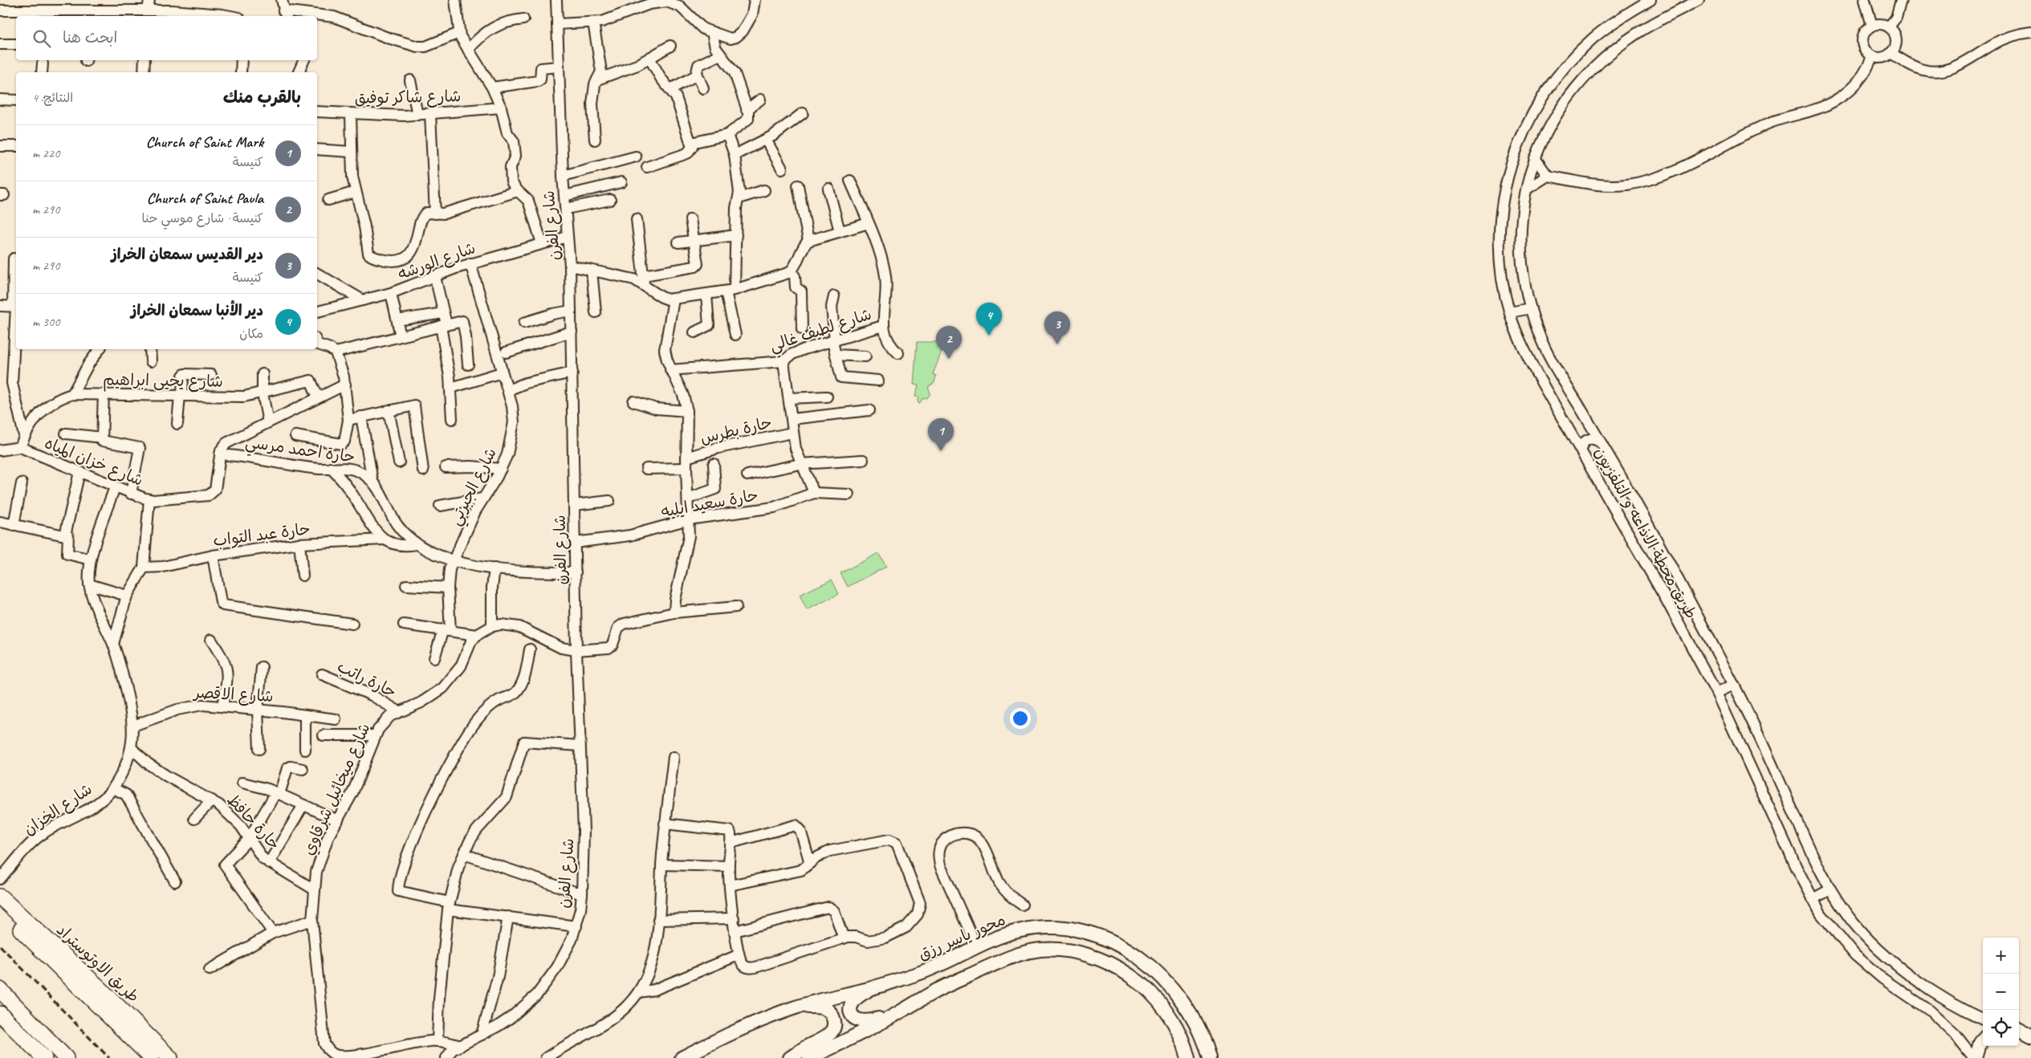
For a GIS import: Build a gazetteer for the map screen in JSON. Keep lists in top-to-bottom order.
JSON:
{
  "streets": {
    "highway": ["طريق الاوتوستراد"],
    "main road": ["محور ياسر رزق"],
    "street": [
      "شارع شاكر توفيق",
      "شارع الفرن",
      "شارع الورشه",
      "شارع لطيف غالي",
      "شارع يحيى ابراهيم",
      "حارة بطرس",
      "حارة احمد مرسي",
      "شارع خزان المياه",
      "شارع الجبرتي",
      "حارة سعيد ايليه",
      "طريق محطة الاذاعه و التلفزيون",
      "حارة عبد التواب",
      "حارة راتب",
      "شارع الاقصر",
      "شارع ميخائيل شرقاوي",
      "شارع الخزان",
      "حارة حافظ"
    ]
  },
  "crossings": [
    ["شارع الفرن", "شارع الورشه"],
    ["شارع الفرن", "حارة احمد مرسي"],
    ["شارع الفرن", "حارة سعيد ايليه"],
    ["شارع الفرن", "شارع ميخائيل شرقاوي"],
    ["شارع الورشه", "شارع الجبرتي"],
    ["شارع يحيى ابراهيم", "شارع خزان المياه"],
    ["حارة احمد مرسي", "شارع خزان المياه"],
    ["حارة احمد مرسي", "شارع الجبرتي"],
    ["حارة راتب", "شارع ميخائيل شرقاوي"],
    ["شارع الاقصر", "شارع الخزان"],
    ["شارع ميخائيل شرقاوي", "حارة حافظ"],
    ["شارع الخزان", "حارة حافظ"]
  ],
  "page": {
    "search": "ابحث هنا",
    "heading": ["بالقرب منك", "النتائج: 4"],
    "list": [
      {
        "mark": "1",
        "name": "Church of Saint Mark",
        "note": "كنيسة",
        "value": "220 m"
      },
      {
        "mark": "2",
        "name": "Church of Saint Paula",
        "note": "كنيسة · شارع موسي حنا",
        "value": "290 m"
      },
      {
        "mark": "3",
        "name": "دير القديس سمعان الخراز",
        "note": "كنيسة",
        "value": "290 m"
      },
      {
        "mark": "4",
        "name": "دير الأنبا سمعان الخراز",
        "note": "مكان",
        "value": "300 m"
      }
    ],
    "pins": [
      "4",
      "3",
      "2",
      "1"
    ],
    "map_buttons": ["+", "−"]
  }
}
